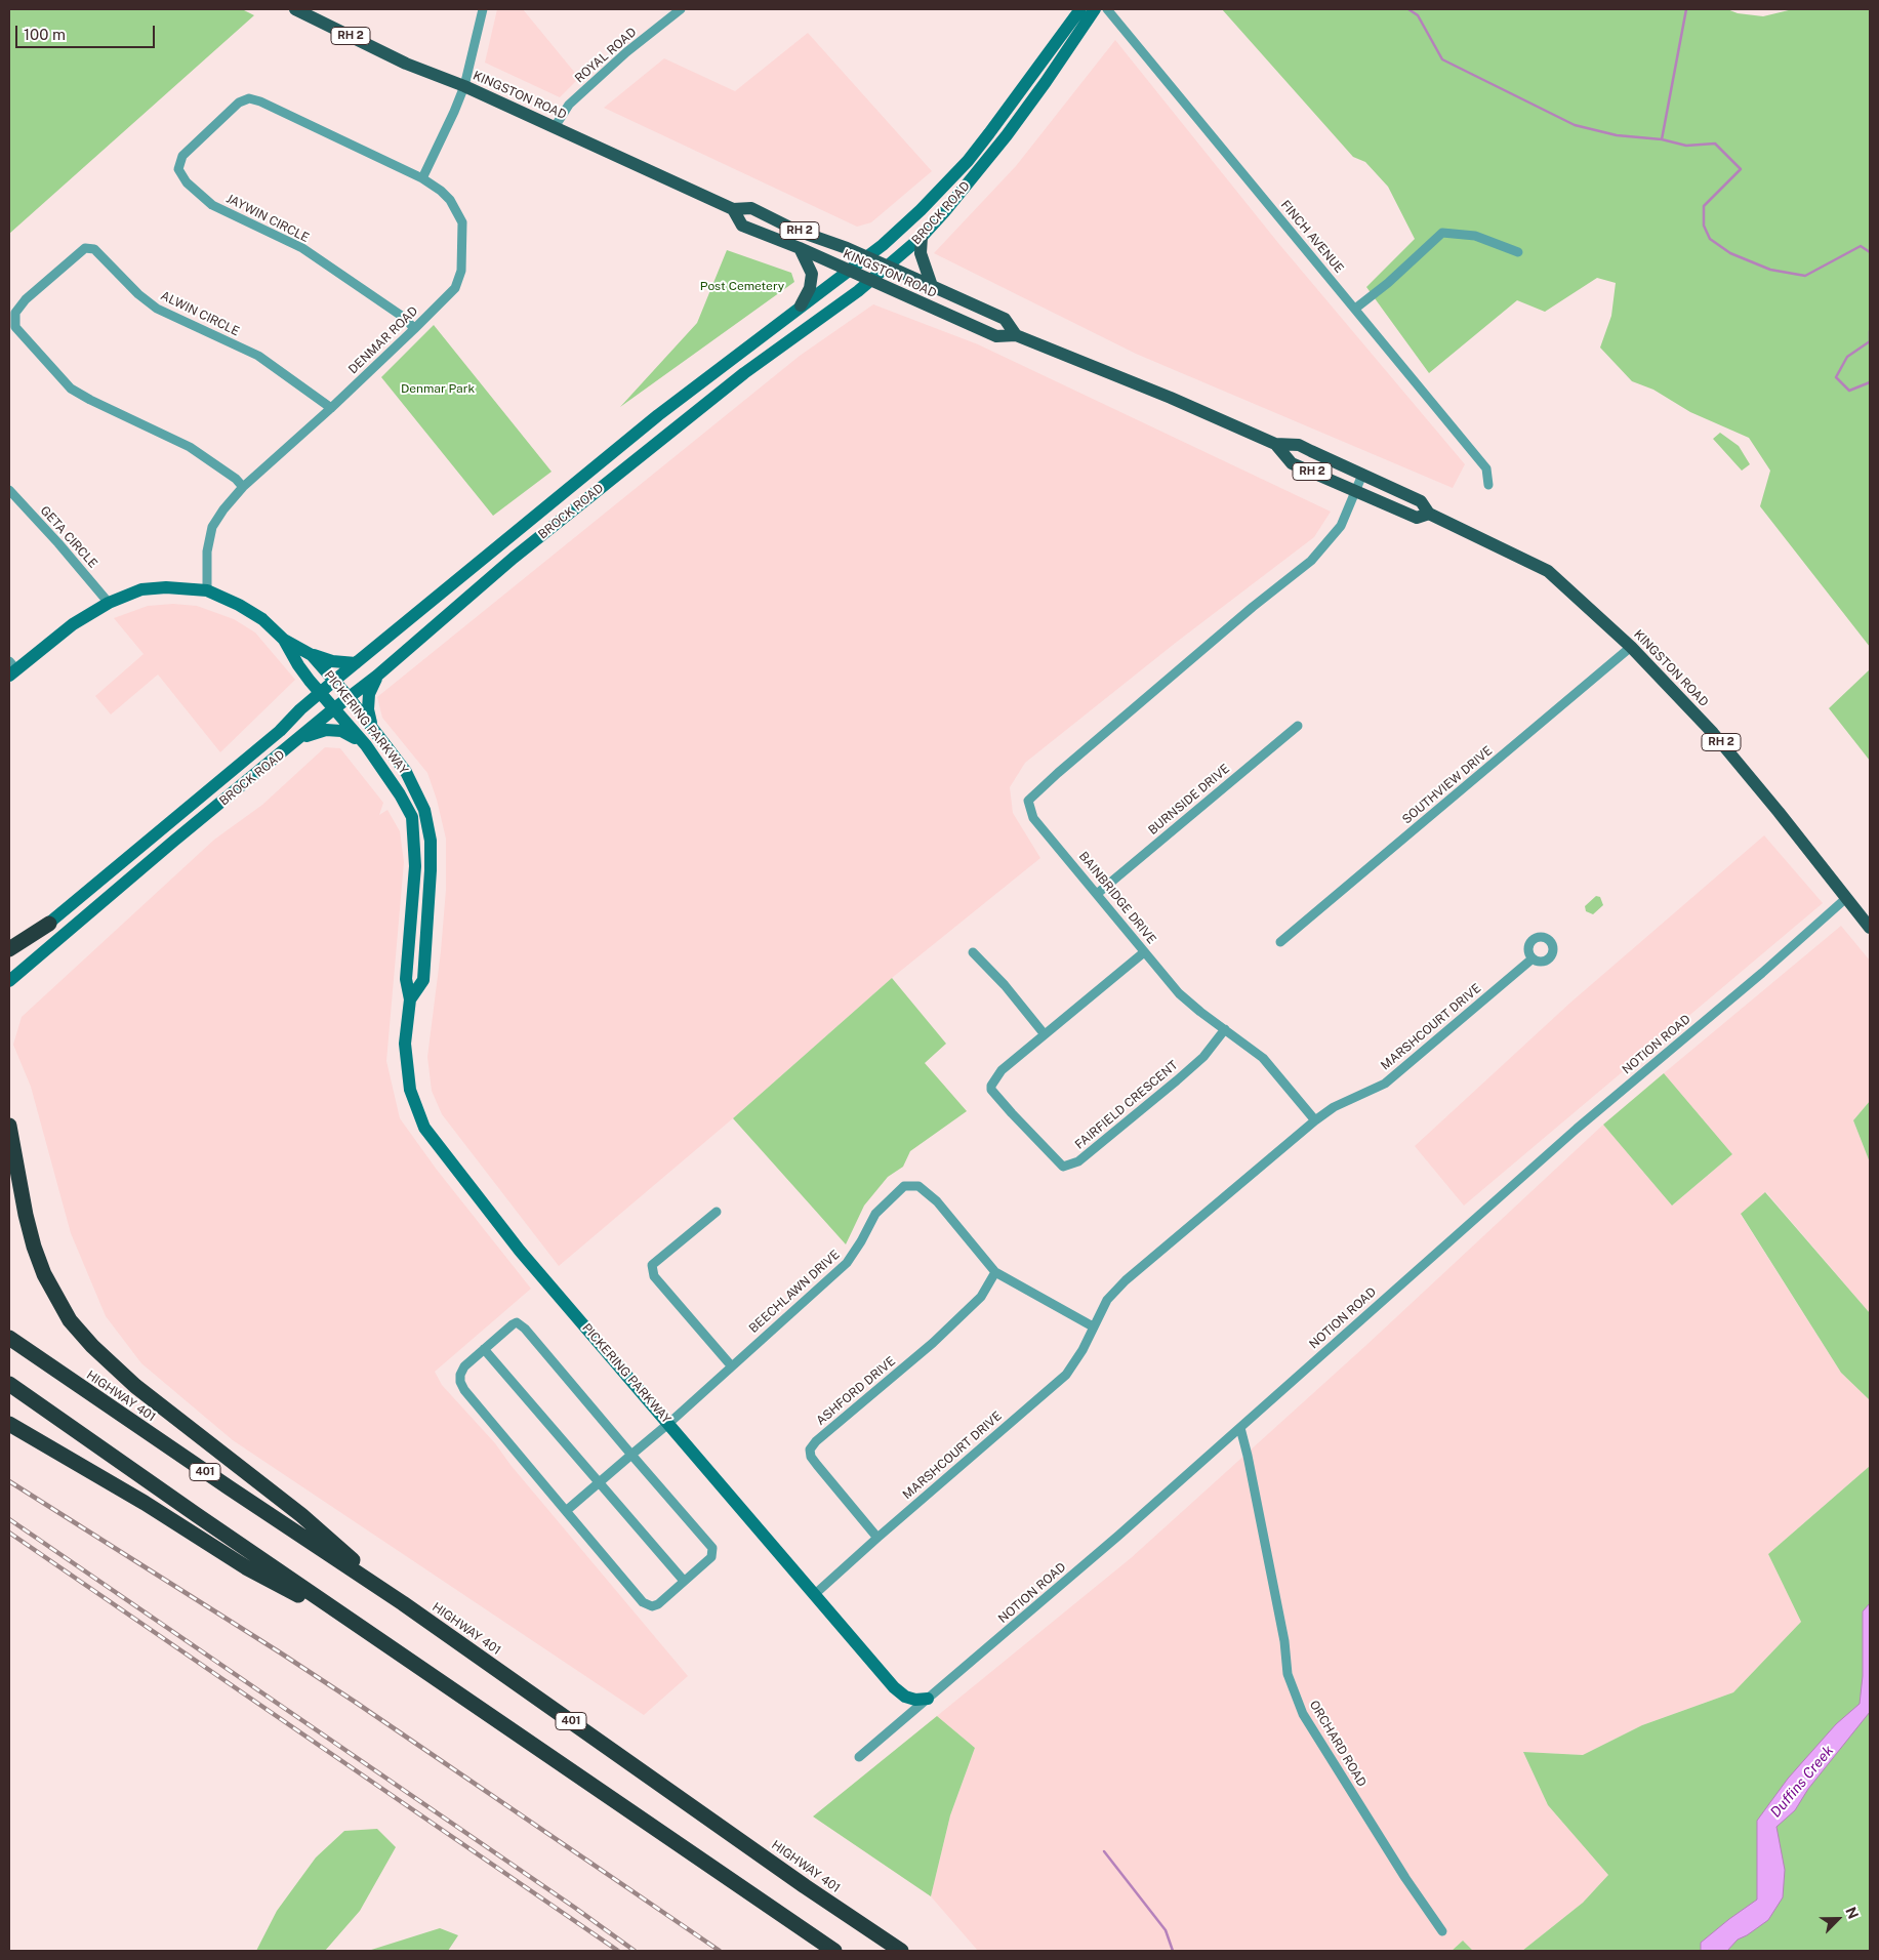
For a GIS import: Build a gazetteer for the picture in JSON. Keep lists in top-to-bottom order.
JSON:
{
  "streets": {
    "highway": ["HIGHWAY 401", "401"],
    "main road": [
      "RH 2",
      "KINGSTON ROAD",
      "BROCK ROAD",
      "PICKERING PARKWAY"
    ],
    "street": [
      "ROYAL ROAD",
      "JAYWIN CIRCLE",
      "FINCH AVENUE",
      "ALWIN CIRCLE",
      "DENMAR ROAD",
      "GETA CIRCLE",
      "SOUTHVIEW DRIVE",
      "BURNSIDE DRIVE",
      "BAINBRIDGE DRIVE",
      "MARSHCOURT DRIVE",
      "NOTION ROAD",
      "FAIRFIELD CRESCENT",
      "BEECHLAWN DRIVE",
      "ASHFORD DRIVE",
      "ORCHARD ROAD"
    ]
  },
  "crossings": [
    ["RH 2", "KINGSTON ROAD"],
    ["RH 2", "NOTION ROAD"],
    ["ROYAL ROAD", "KINGSTON ROAD"],
    ["KINGSTON ROAD", "BROCK ROAD"],
    ["KINGSTON ROAD", "SOUTHVIEW DRIVE"],
    ["KINGSTON ROAD", "BAINBRIDGE DRIVE"],
    ["KINGSTON ROAD", "NOTION ROAD"],
    ["BROCK ROAD", "PICKERING PARKWAY"],
    ["JAYWIN CIRCLE", "DENMAR ROAD"],
    ["ALWIN CIRCLE", "DENMAR ROAD"],
    ["DENMAR ROAD", "PICKERING PARKWAY"],
    ["GETA CIRCLE", "PICKERING PARKWAY"],
    ["PICKERING PARKWAY", "MARSHCOURT DRIVE"],
    ["PICKERING PARKWAY", "NOTION ROAD"],
    ["PICKERING PARKWAY", "BEECHLAWN DRIVE"],
    ["BURNSIDE DRIVE", "BAINBRIDGE DRIVE"],
    ["BAINBRIDGE DRIVE", "MARSHCOURT DRIVE"],
    ["BAINBRIDGE DRIVE", "FAIRFIELD CRESCENT"],
    ["MARSHCOURT DRIVE", "BEECHLAWN DRIVE"],
    ["MARSHCOURT DRIVE", "ASHFORD DRIVE"],
    ["NOTION ROAD", "ORCHARD ROAD"],
    ["BEECHLAWN DRIVE", "ASHFORD DRIVE"]
  ],
  "water": ["Duffins Creek"],
  "parks": ["Post Cemetery", "Denmar Park"],
  "scale_bar": "100 m",
  "north": "top right"
}
